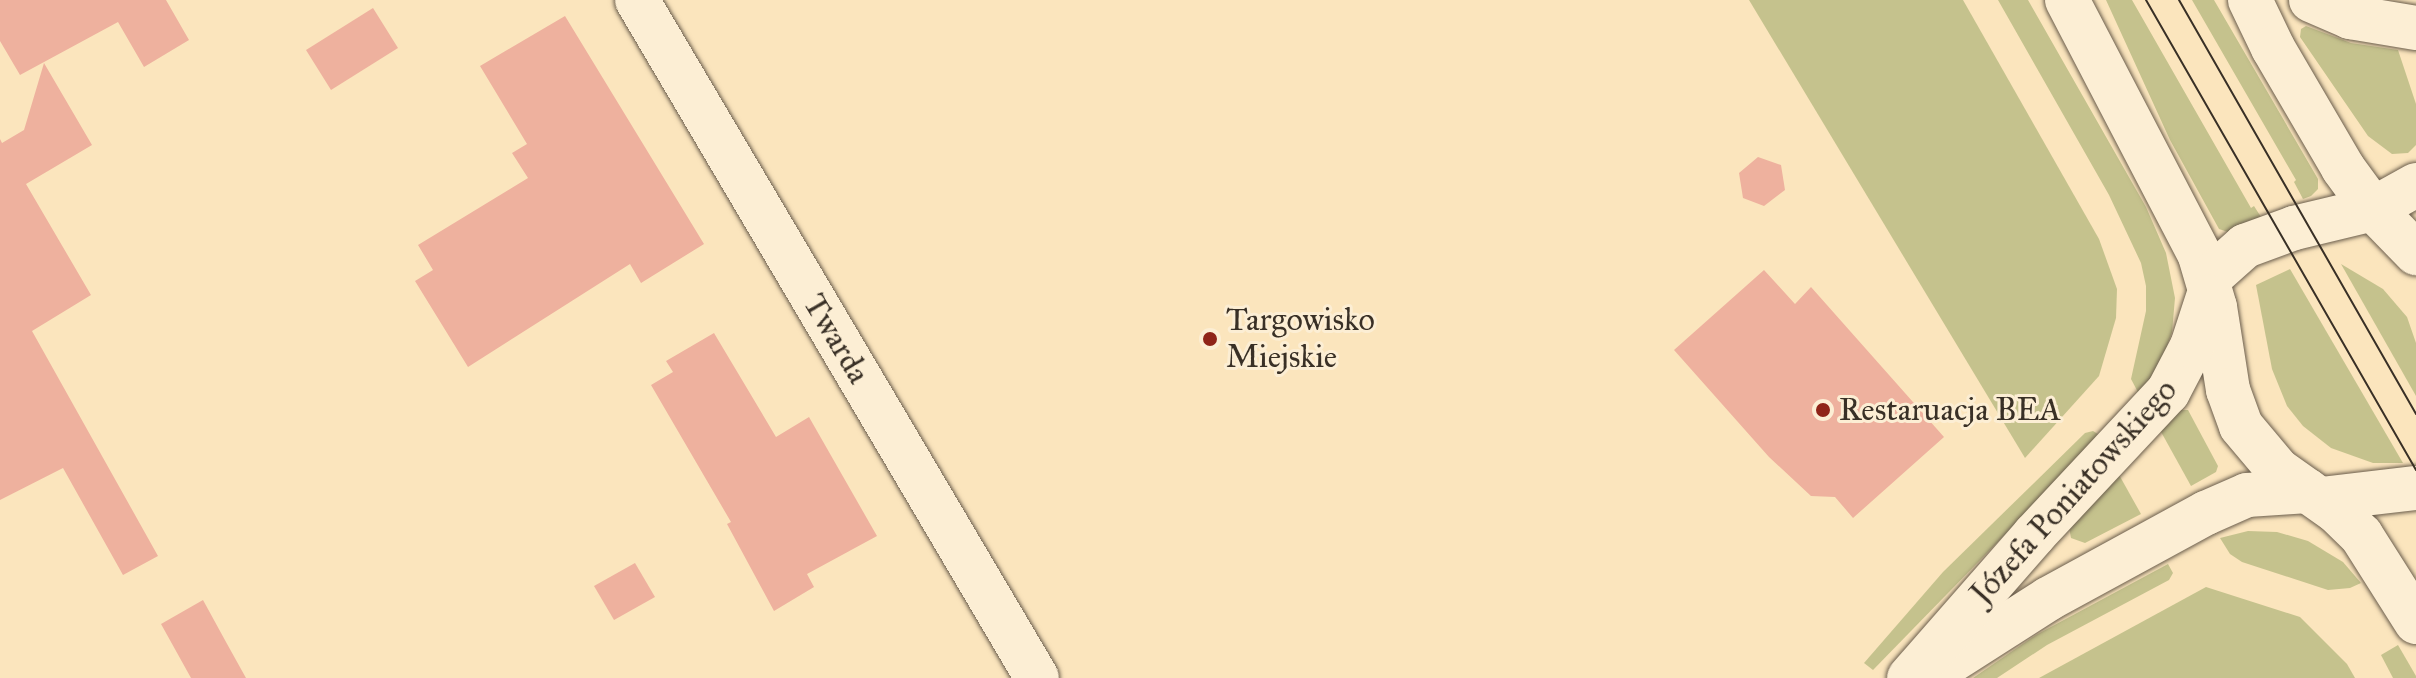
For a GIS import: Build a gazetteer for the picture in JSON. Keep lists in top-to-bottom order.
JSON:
{
  "streets": {
    "street": ["Twarda", "Józefa Poniatowskiego"]
  },
  "places": ["Targowisko Miejskie", "Restaruacja BEA"]
}
